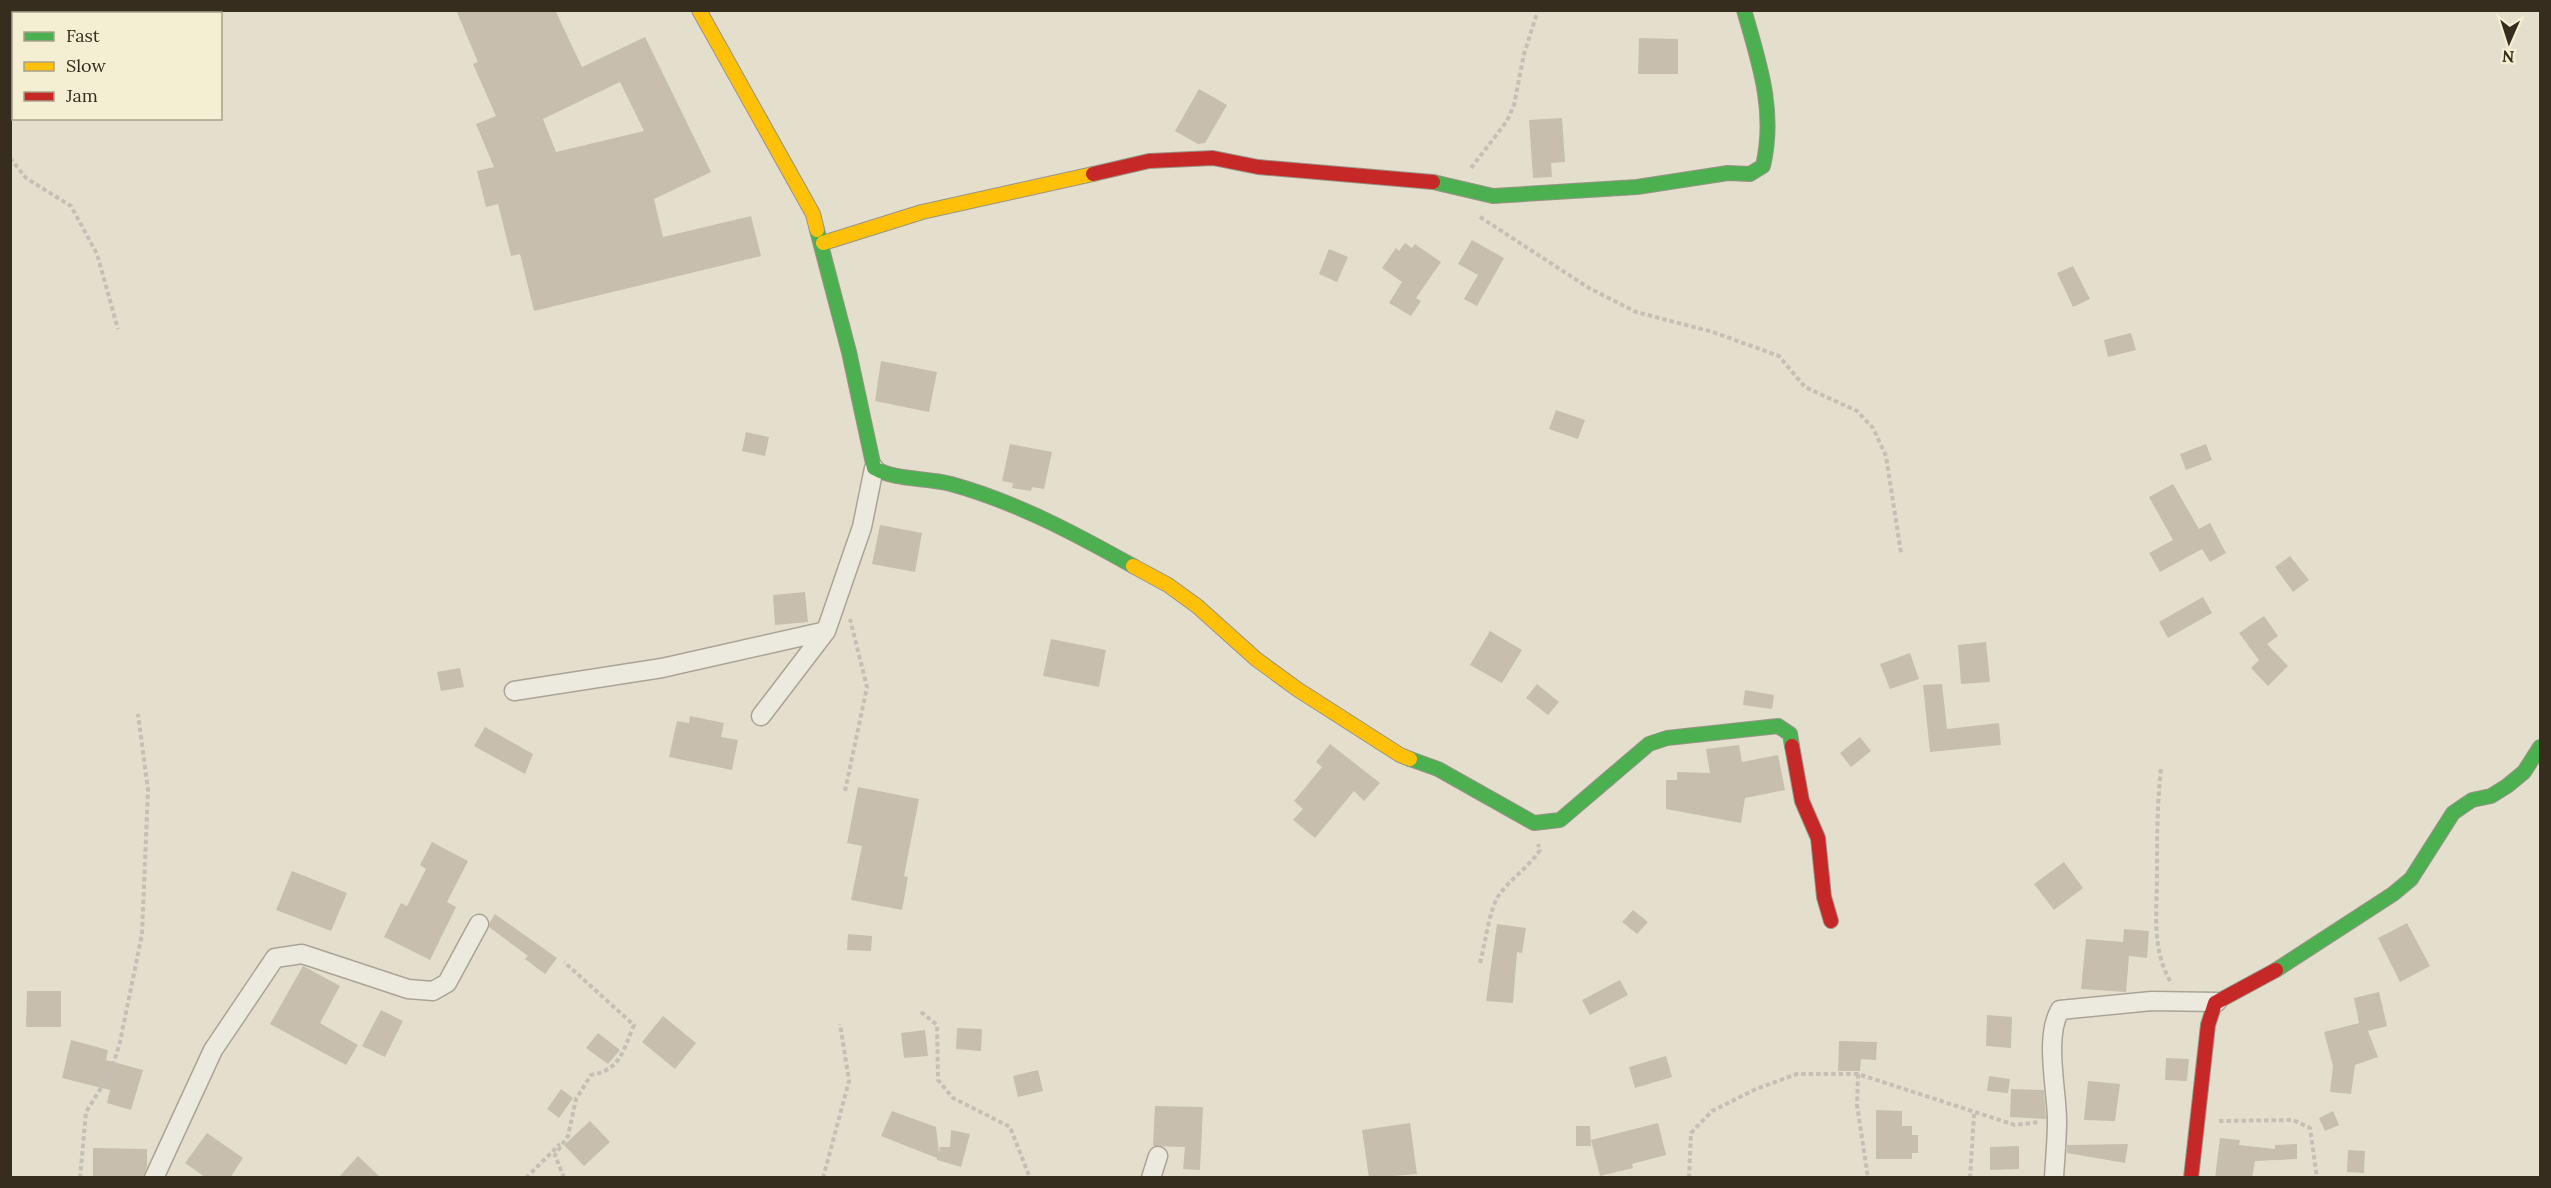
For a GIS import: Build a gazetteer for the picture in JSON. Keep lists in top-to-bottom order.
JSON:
{
  "legend": ["Fast", "Slow", "Jam"],
  "north": "bottom"
}
